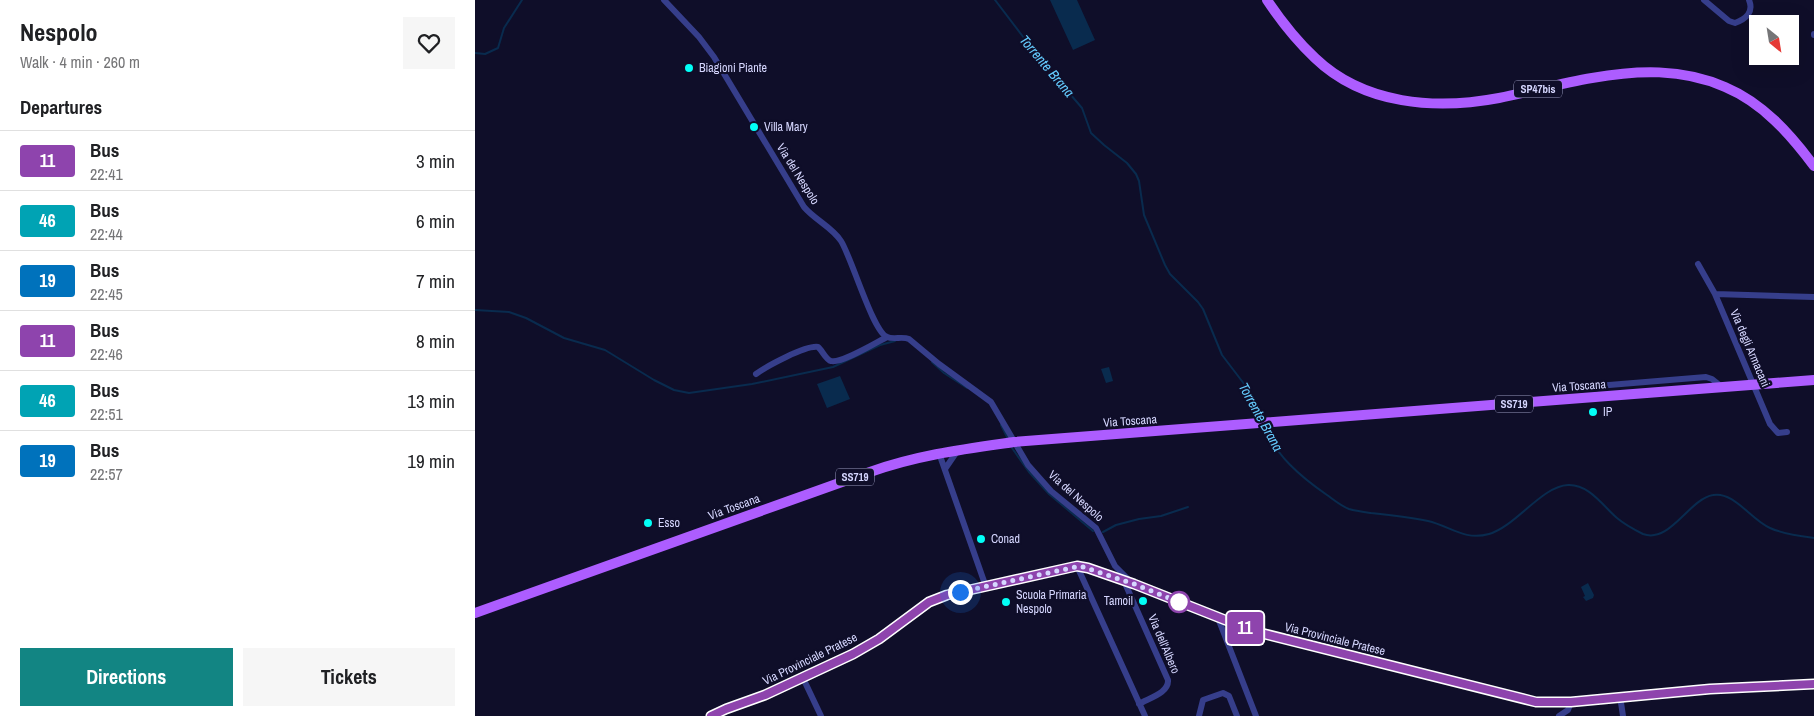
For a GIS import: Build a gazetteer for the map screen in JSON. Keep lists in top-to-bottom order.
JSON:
{
  "streets": {
    "main road": ["SP47bis", "Via Toscana", "SS719"],
    "street": [
      "Via del Nespolo",
      "Via degli Armacani",
      "Via Provinciale Pratese",
      "Via dell'Albero"
    ]
  },
  "crossings": [
    ["Via del Nespolo", "Via Toscana"],
    ["Via del Nespolo", "Via Provinciale Pratese"],
    ["Via degli Armacani", "Via Toscana"],
    ["Via Provinciale Pratese", "Via dell'Albero"]
  ],
  "water": ["Torrente Brana"],
  "places": [
    "Biagioni Piante",
    "Villa Mary",
    "IP",
    "Esso",
    "Conad",
    "Tamoil",
    "Scuola Primaria Nespolo"
  ],
  "lines": ["bus line 11"],
  "north": "bottom right",
  "page": {
    "heading": [
      ["Nespolo", "Walk · 4 min · 260 m"],
      "Departures"
    ],
    "on_map": "11",
    "list": [
      {
        "mark": "11",
        "name": "Bus",
        "note": "22:41",
        "value": "3 min"
      },
      {
        "mark": "46",
        "name": "Bus",
        "note": "22:44",
        "value": "6 min"
      },
      {
        "mark": "19",
        "name": "Bus",
        "note": "22:45",
        "value": "7 min"
      },
      {
        "mark": "11",
        "name": "Bus",
        "note": "22:46",
        "value": "8 min"
      },
      {
        "mark": "46",
        "name": "Bus",
        "note": "22:51",
        "value": "13 min"
      },
      {
        "mark": "19",
        "name": "Bus",
        "note": "22:57",
        "value": "19 min"
      }
    ],
    "buttons": ["Directions", "Tickets"]
  }
}
